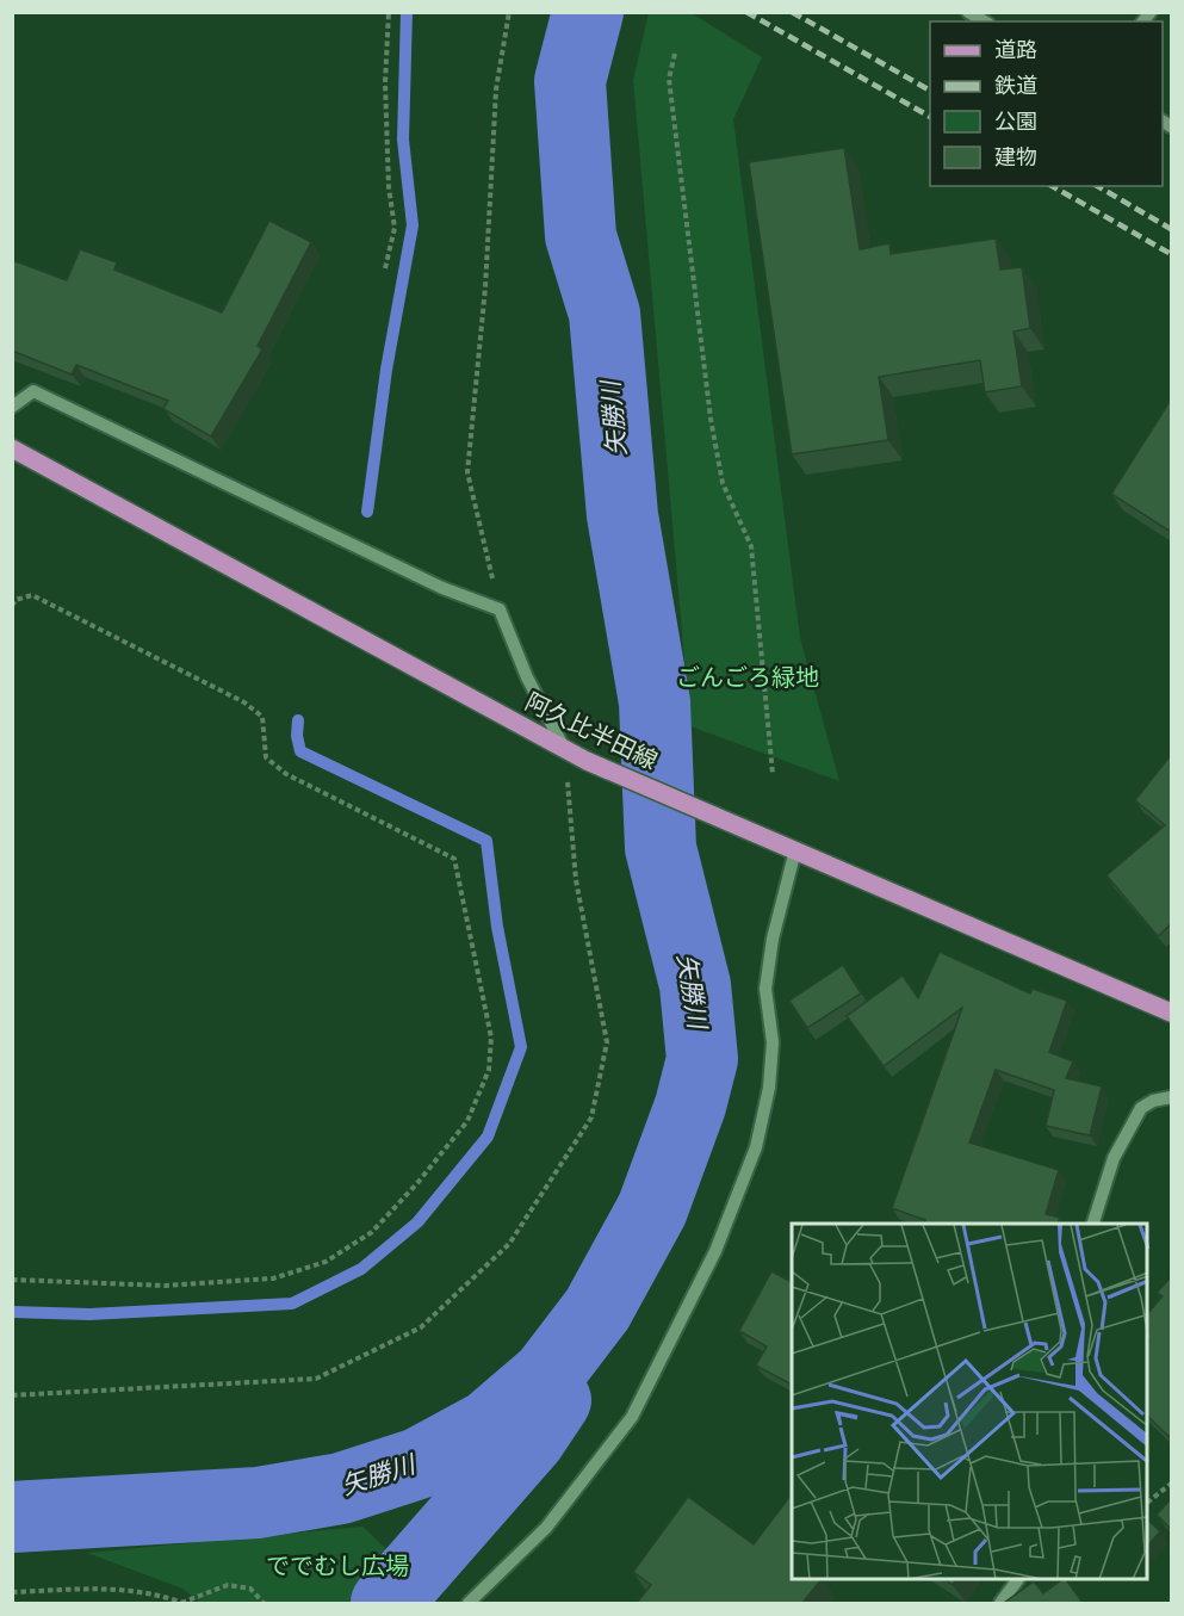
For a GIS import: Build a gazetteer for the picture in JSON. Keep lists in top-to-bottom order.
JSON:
{
  "streets": {
    "main road": ["阿久比半田線"]
  },
  "water": ["矢勝川"],
  "parks": ["ごんごろ緑地", "ででむし広場"],
  "legend": [
    "道路",
    "鉄道",
    "公園",
    "建物"
  ]
}
